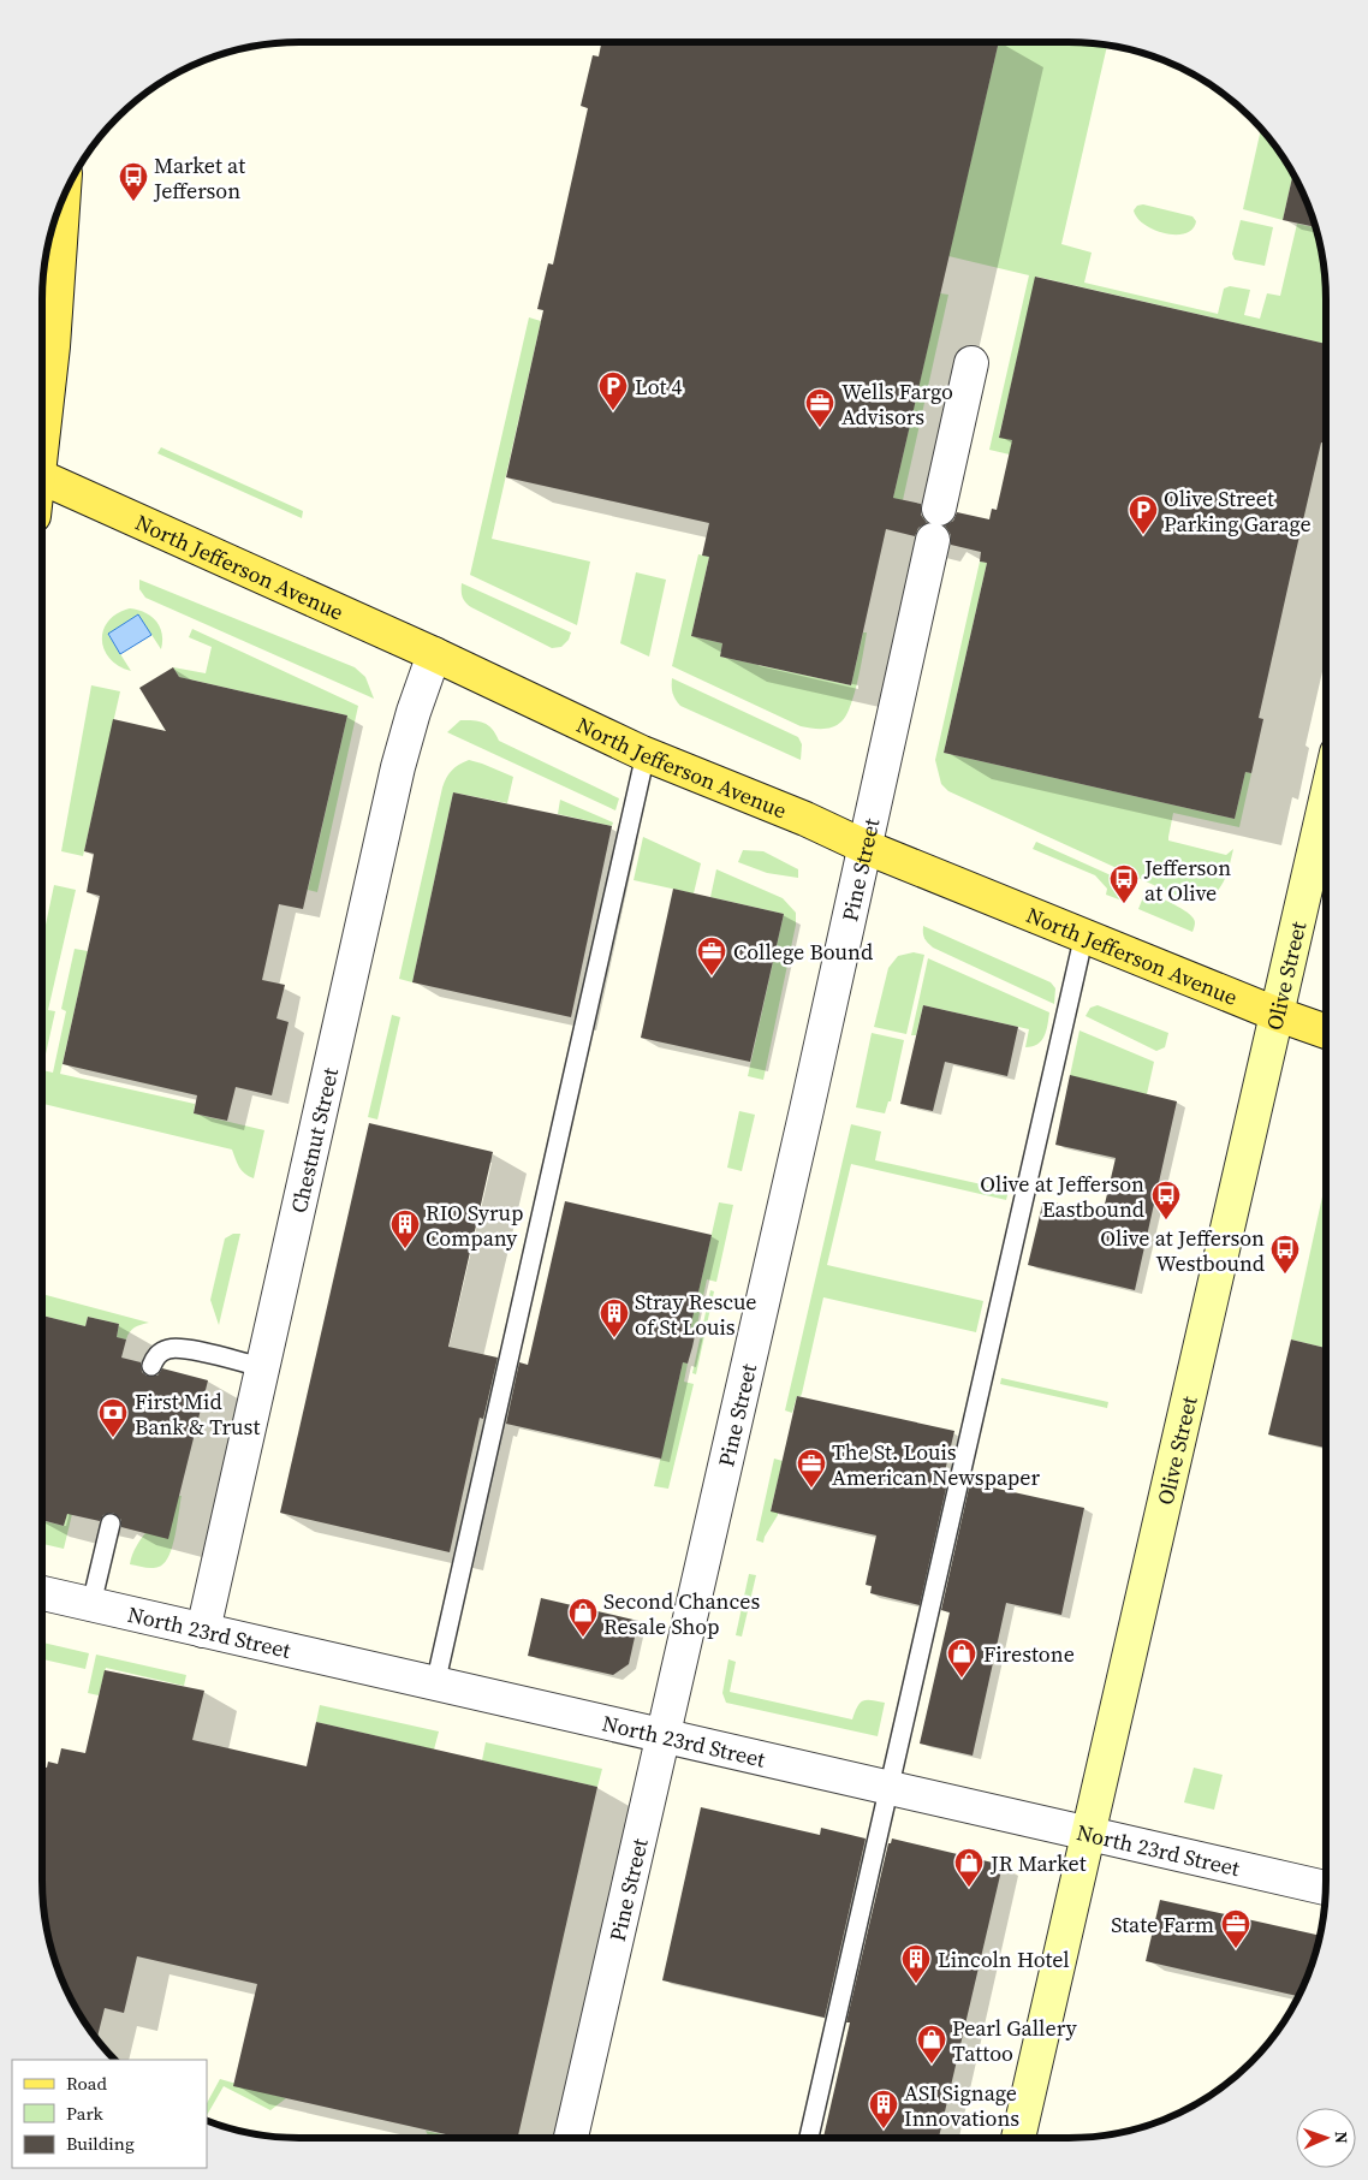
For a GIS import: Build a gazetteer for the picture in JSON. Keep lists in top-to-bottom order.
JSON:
{
  "streets": {
    "main road": ["North Jefferson Avenue", "Olive Street"],
    "street": ["Pine Street", "Chestnut Street", "North 23rd Street"]
  },
  "crossings": [
    ["North Jefferson Avenue", "Pine Street"],
    ["North Jefferson Avenue", "Olive Street"],
    ["North Jefferson Avenue", "Chestnut Street"],
    ["Pine Street", "North 23rd Street"],
    ["Olive Street", "North 23rd Street"],
    ["Chestnut Street", "North 23rd Street"]
  ],
  "places": {
    "bus stop": [
      "Market at Jefferson",
      "Jefferson at Olive",
      "Olive at Jefferson Eastbound",
      "Olive at Jefferson Westbound"
    ],
    "parking": ["Lot 4", "Olive Street Parking Garage"],
    "office": [
      "Wells Fargo Advisors",
      "College Bound",
      "The St. Louis American Newspaper",
      "State Farm"
    ],
    "building": [
      "RIO Syrup Company",
      "Stray Rescue of St Louis",
      "Lincoln Hotel",
      "ASI Signage Innovations"
    ],
    "bank": ["First Mid Bank & Trust"],
    "shop": [
      "Second Chances Resale Shop",
      "Firestone",
      "JR Market",
      "Pearl Gallery Tattoo"
    ]
  },
  "legend": ["Road", "Park", "Building"],
  "north": "right"
}
